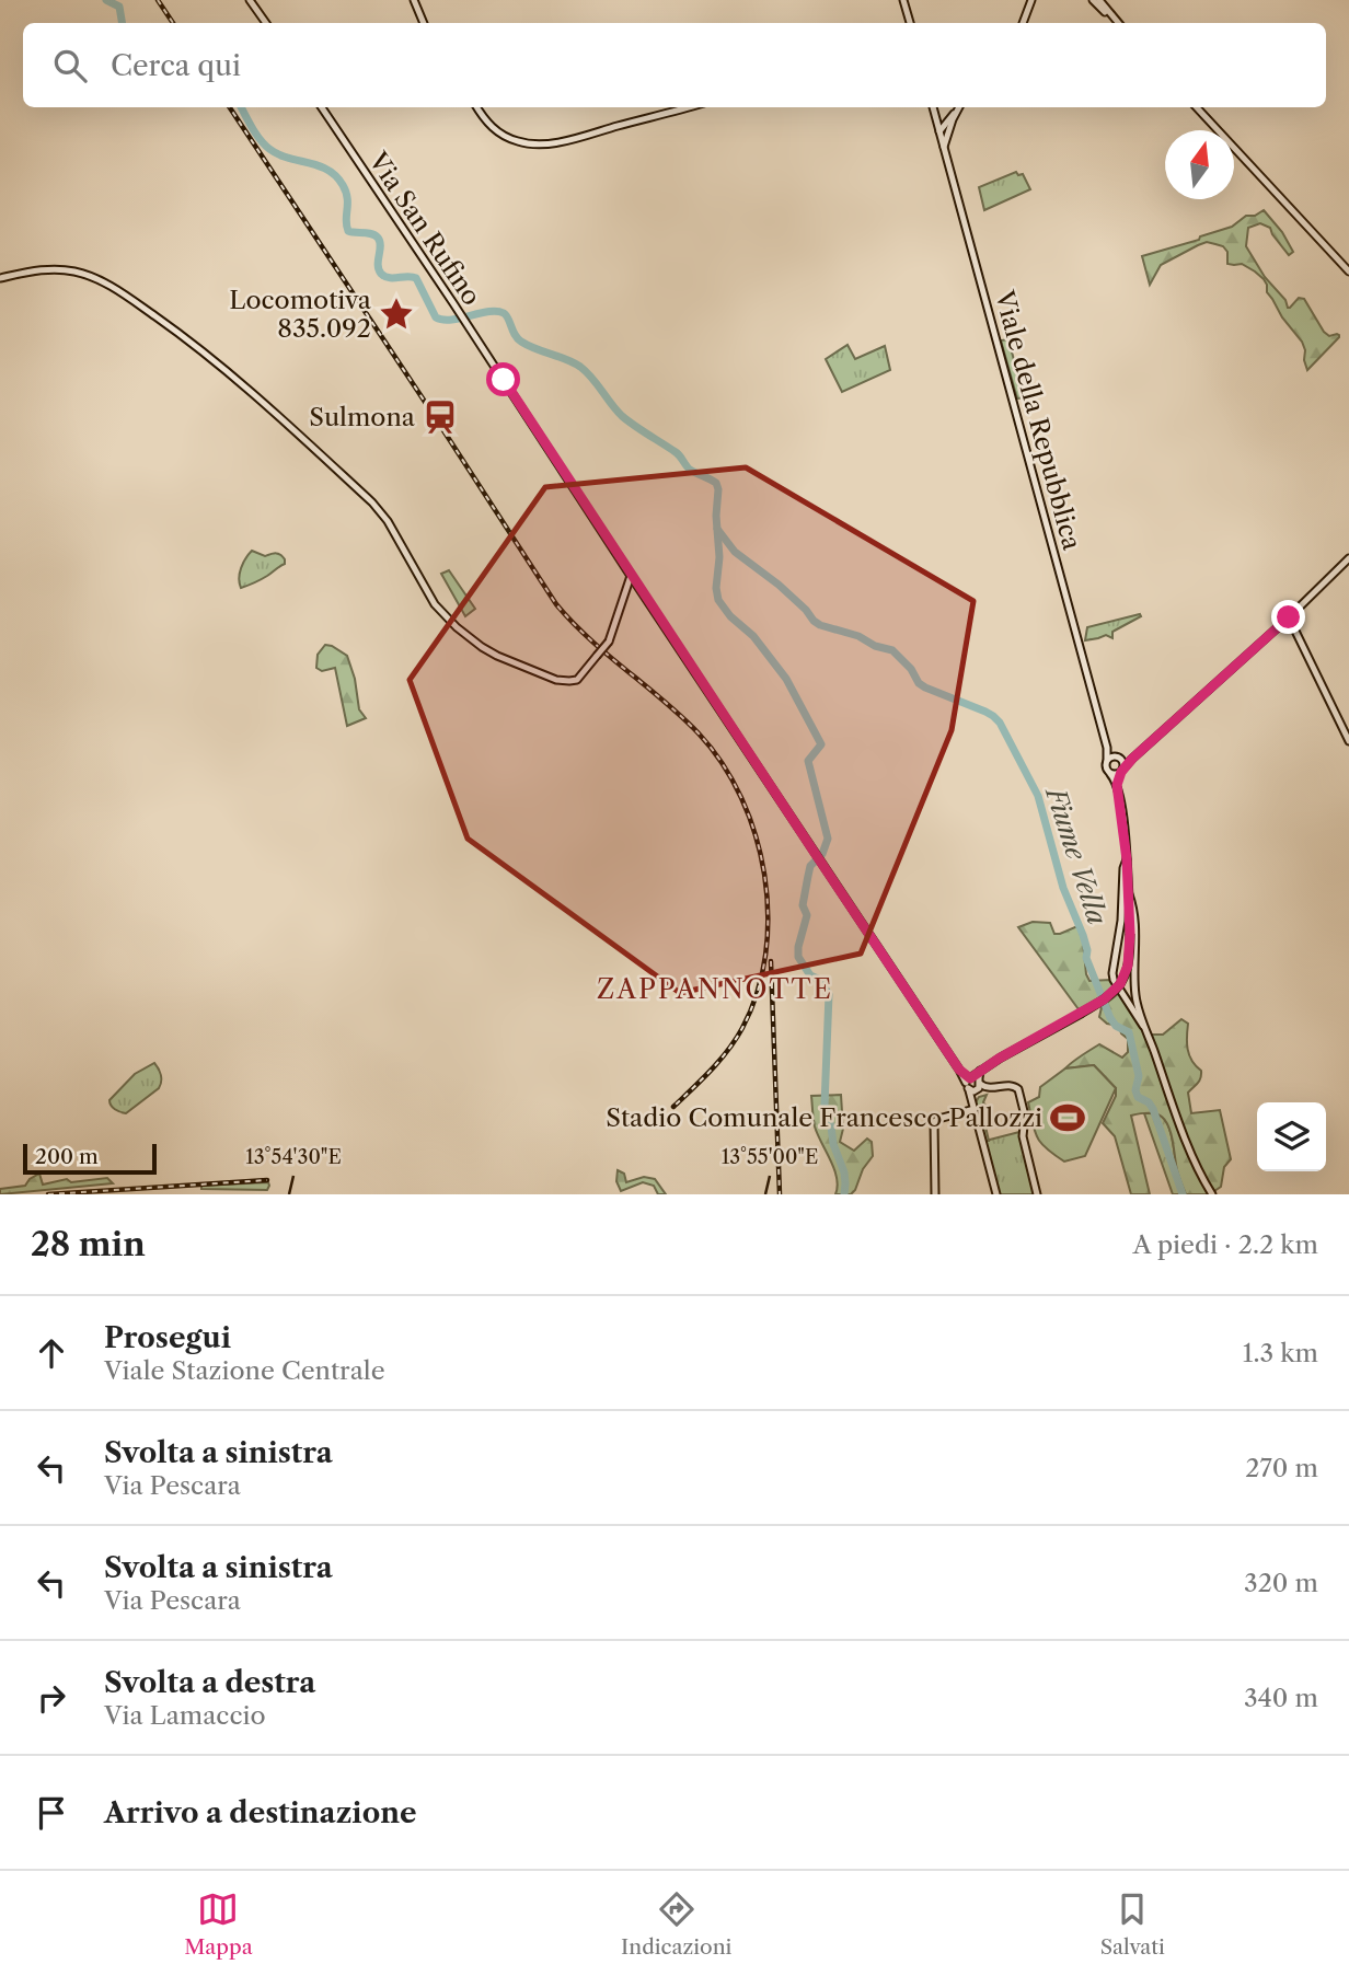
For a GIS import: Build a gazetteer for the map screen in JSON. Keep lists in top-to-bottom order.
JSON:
{
  "streets": {
    "street": ["Via San Rufino", "Viale della Repubblica"]
  },
  "districts": ["ZAPPANNOTTE"],
  "water": ["Fiume Vella"],
  "places": {
    "place": ["Locomotiva 835.092"],
    "station": ["Sulmona"],
    "sports": ["Stadio Comunale Francesco Pallozzi"]
  },
  "scale_bar": "200 m",
  "north": "top",
  "page": {
    "search": "Cerca qui",
    "scale": "200 m",
    "heading": ["28 min", "A piedi · 2.2 km"],
    "list": [
      ["Prosegui", "Viale Stazione Centrale", "1.3 km"],
      ["Svolta a sinistra", "Via Pescara", "270 m"],
      ["Svolta a sinistra", "Via Pescara", "320 m"],
      ["Svolta a destra", "Via Lamaccio", "340 m"],
      "Arrivo a destinazione"
    ],
    "nav": ["Mappa", "Indicazioni", "Salvati"]
  },
  "coordinates": ["13°54'30\"E", "13°55'00\"E"]
}
